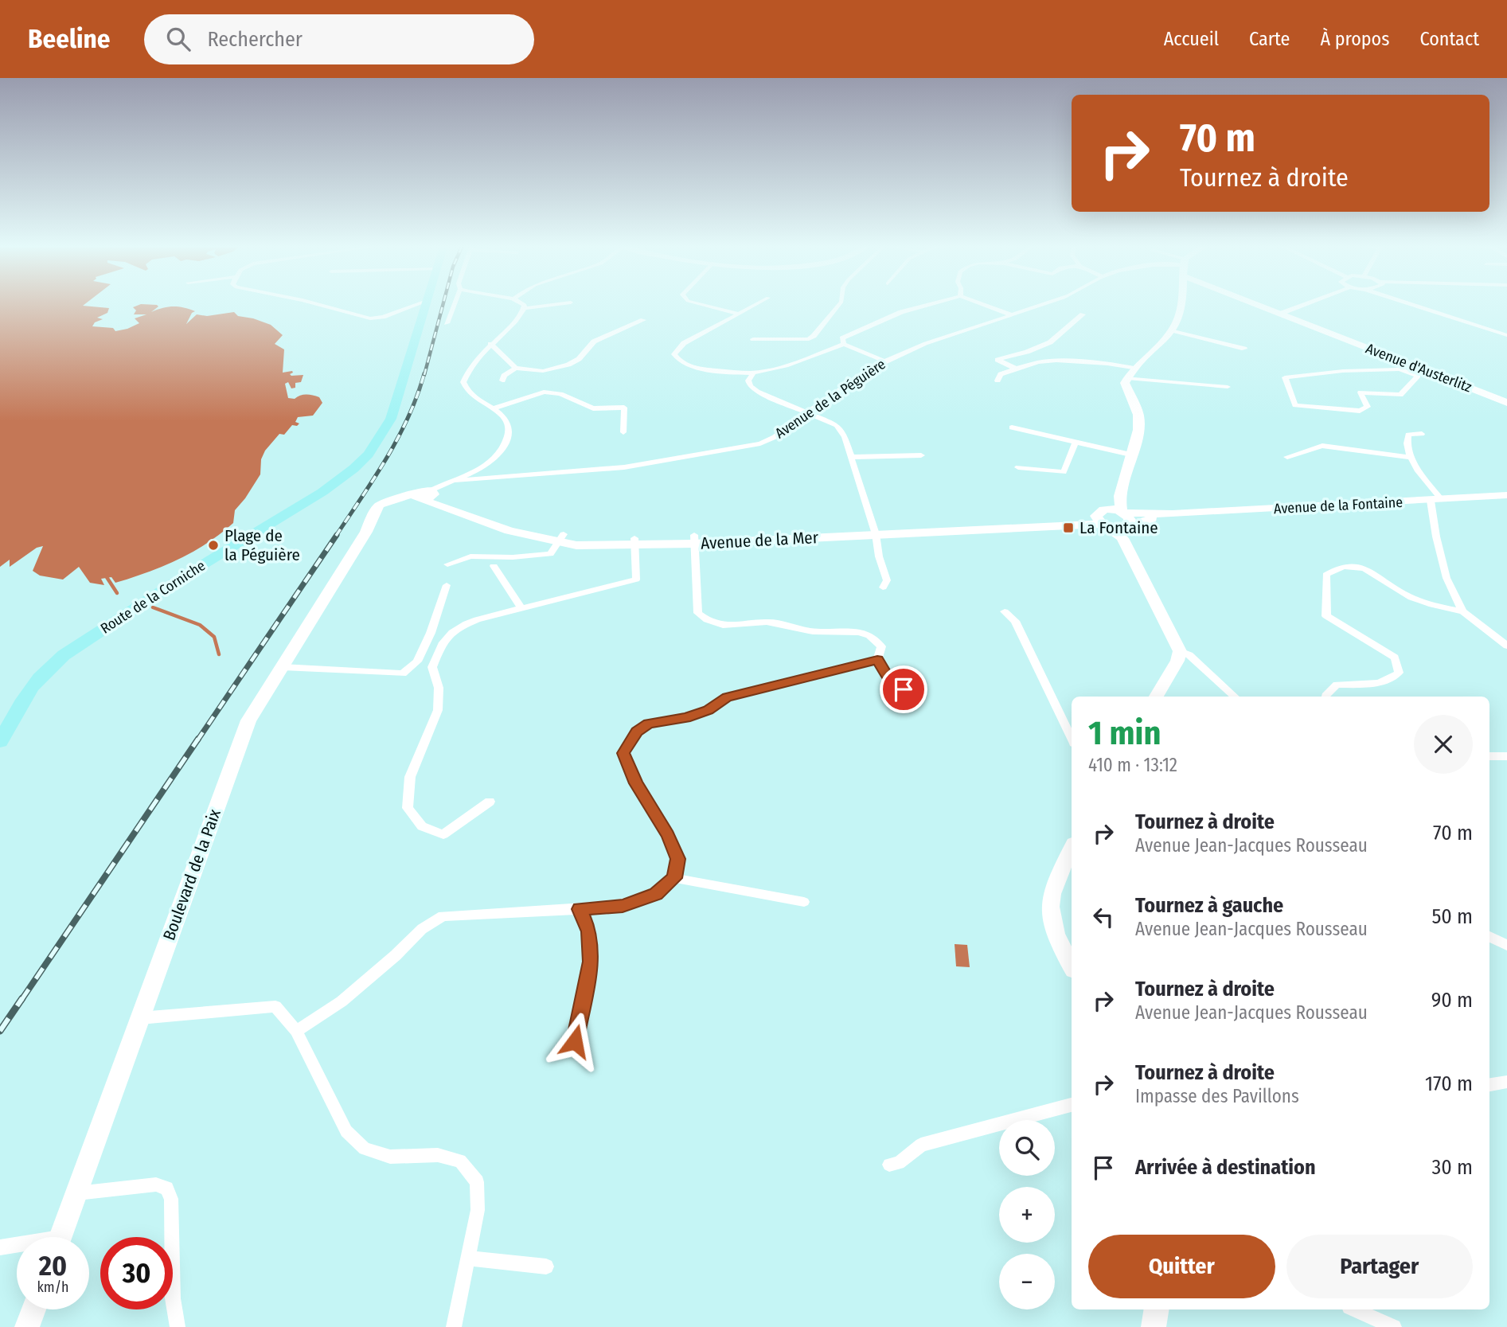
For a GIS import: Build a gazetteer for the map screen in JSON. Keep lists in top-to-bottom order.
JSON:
{
  "streets": {
    "main road": ["Route de la Corniche"],
    "street": [
      "Avenue d'Austerlitz",
      "Avenue de la Péguière",
      "Avenue de la Fontaine",
      "Avenue de la Mer",
      "Boulevard de la Paix"
    ]
  },
  "crossings": [
    ["Avenue de la Péguière", "Avenue de la Mer"],
    ["Avenue de la Péguière", "Boulevard de la Paix"],
    ["Avenue de la Fontaine", "Avenue de la Mer"],
    ["Avenue de la Mer", "Boulevard de la Paix"]
  ],
  "places": {
    "transit": ["La Fontaine"],
    "other": ["Plage de la Péguière"]
  },
  "page": {
    "header": "Beeline",
    "search": "Rechercher",
    "nav": [
      "Accueil",
      "Carte",
      "À propos",
      "Contact"
    ],
    "turn": ["70 m", "Tournez à droite"],
    "heading": ["1 min", "410 m · 13:12"],
    "list": [
      {
        "name": "Tournez à droite",
        "note": "Avenue Jean-Jacques Rousseau",
        "value": "70 m"
      },
      {
        "name": "Tournez à gauche",
        "note": "Avenue Jean-Jacques Rousseau",
        "value": "50 m"
      },
      {
        "name": "Tournez à droite",
        "note": "Avenue Jean-Jacques Rousseau",
        "value": "90 m"
      },
      {
        "name": "Tournez à droite",
        "note": "Impasse des Pavillons",
        "value": "170 m"
      },
      {
        "name": "Arrivée à destination",
        "value": "30 m"
      }
    ],
    "map_buttons": ["+", "−"],
    "buttons": ["Quitter", "Partager"],
    "speed": "20 km/h",
    "limit": "30"
  }
}
